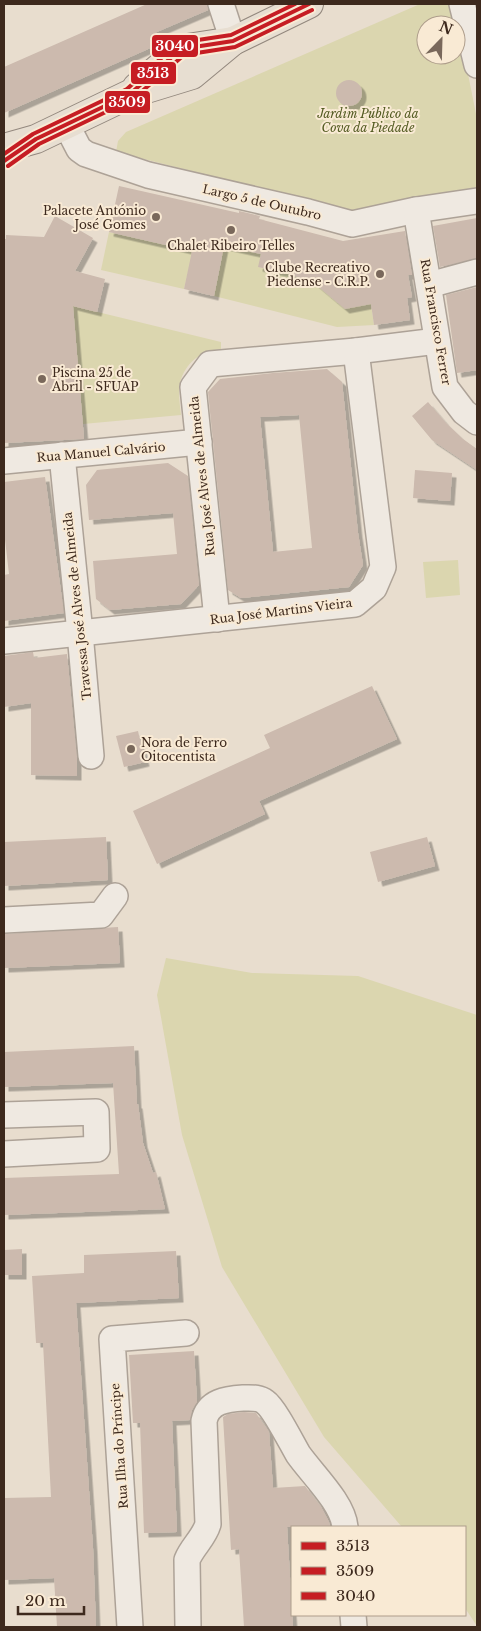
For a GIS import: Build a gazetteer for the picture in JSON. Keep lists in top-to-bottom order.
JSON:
{
  "streets": {
    "street": [
      "Largo 5 de Outubro",
      "Rua Francisco Ferrer",
      "Rua Manuel Calvário",
      "Rua José Alves de Almeida",
      "Travessa José Alves de Almeida",
      "Rua José Martins Vieira",
      "Rua Ilha do Príncipe"
    ]
  },
  "crossings": [
    ["Largo 5 de Outubro", "Rua Francisco Ferrer"],
    ["Rua Francisco Ferrer", "Rua José Alves de Almeida"],
    ["Rua Manuel Calvário", "Rua José Alves de Almeida"],
    ["Rua Manuel Calvário", "Travessa José Alves de Almeida"],
    ["Rua José Alves de Almeida", "Rua José Martins Vieira"],
    ["Travessa José Alves de Almeida", "Rua José Martins Vieira"]
  ],
  "parks": ["Jardim Público da Cova da Piedade"],
  "places": [
    "Palacete António José Gomes",
    "Chalet Ribeiro Telles",
    "Clube Recreativo Piedense - C.R.P.",
    "Piscina 25 de Abril - SFUAP",
    "Nora de Ferro Oitocentista"
  ],
  "lines": ["transit line 3513", "transit line 3040", "transit line 3509"],
  "legend": ["3513", "3509", "3040"],
  "scale_bar": "20 m",
  "north": "top right"
}
